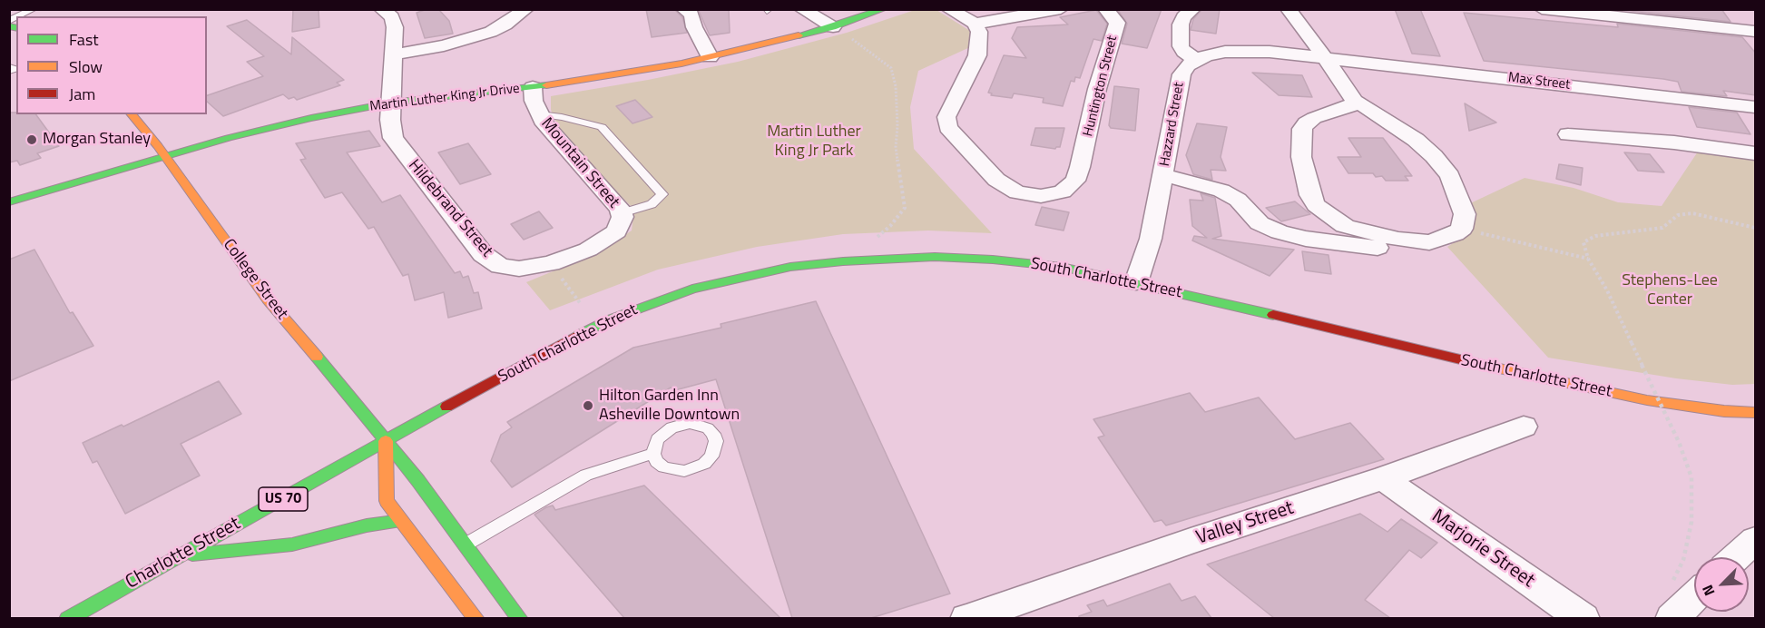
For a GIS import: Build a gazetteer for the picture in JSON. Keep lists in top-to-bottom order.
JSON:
{
  "streets": {
    "main road": [
      "Martin Luther King Jr Drive",
      "South Charlotte Street",
      "College Street",
      "US 70",
      "Charlotte Street"
    ],
    "street": [
      "Max Street",
      "Huntington Street",
      "Hazzard Street",
      "Mountain Street",
      "Hildebrand Street",
      "Valley Street",
      "Marjorie Street"
    ]
  },
  "crossings": [
    ["Martin Luther King Jr Drive", "Mountain Street"],
    ["Martin Luther King Jr Drive", "Hildebrand Street"],
    ["Martin Luther King Jr Drive", "College Street"],
    ["Hazzard Street", "South Charlotte Street"],
    ["Mountain Street", "Hildebrand Street"],
    ["South Charlotte Street", "College Street"],
    ["South Charlotte Street", "Charlotte Street"],
    ["College Street", "Charlotte Street"],
    ["Valley Street", "Marjorie Street"]
  ],
  "parks": ["Martin Luther King Jr Park", "Stephens-Lee Center"],
  "places": ["Morgan Stanley", "Hilton Garden Inn Asheville Downtown"],
  "legend": ["Fast", "Slow", "Jam"],
  "north": "bottom left"
}
